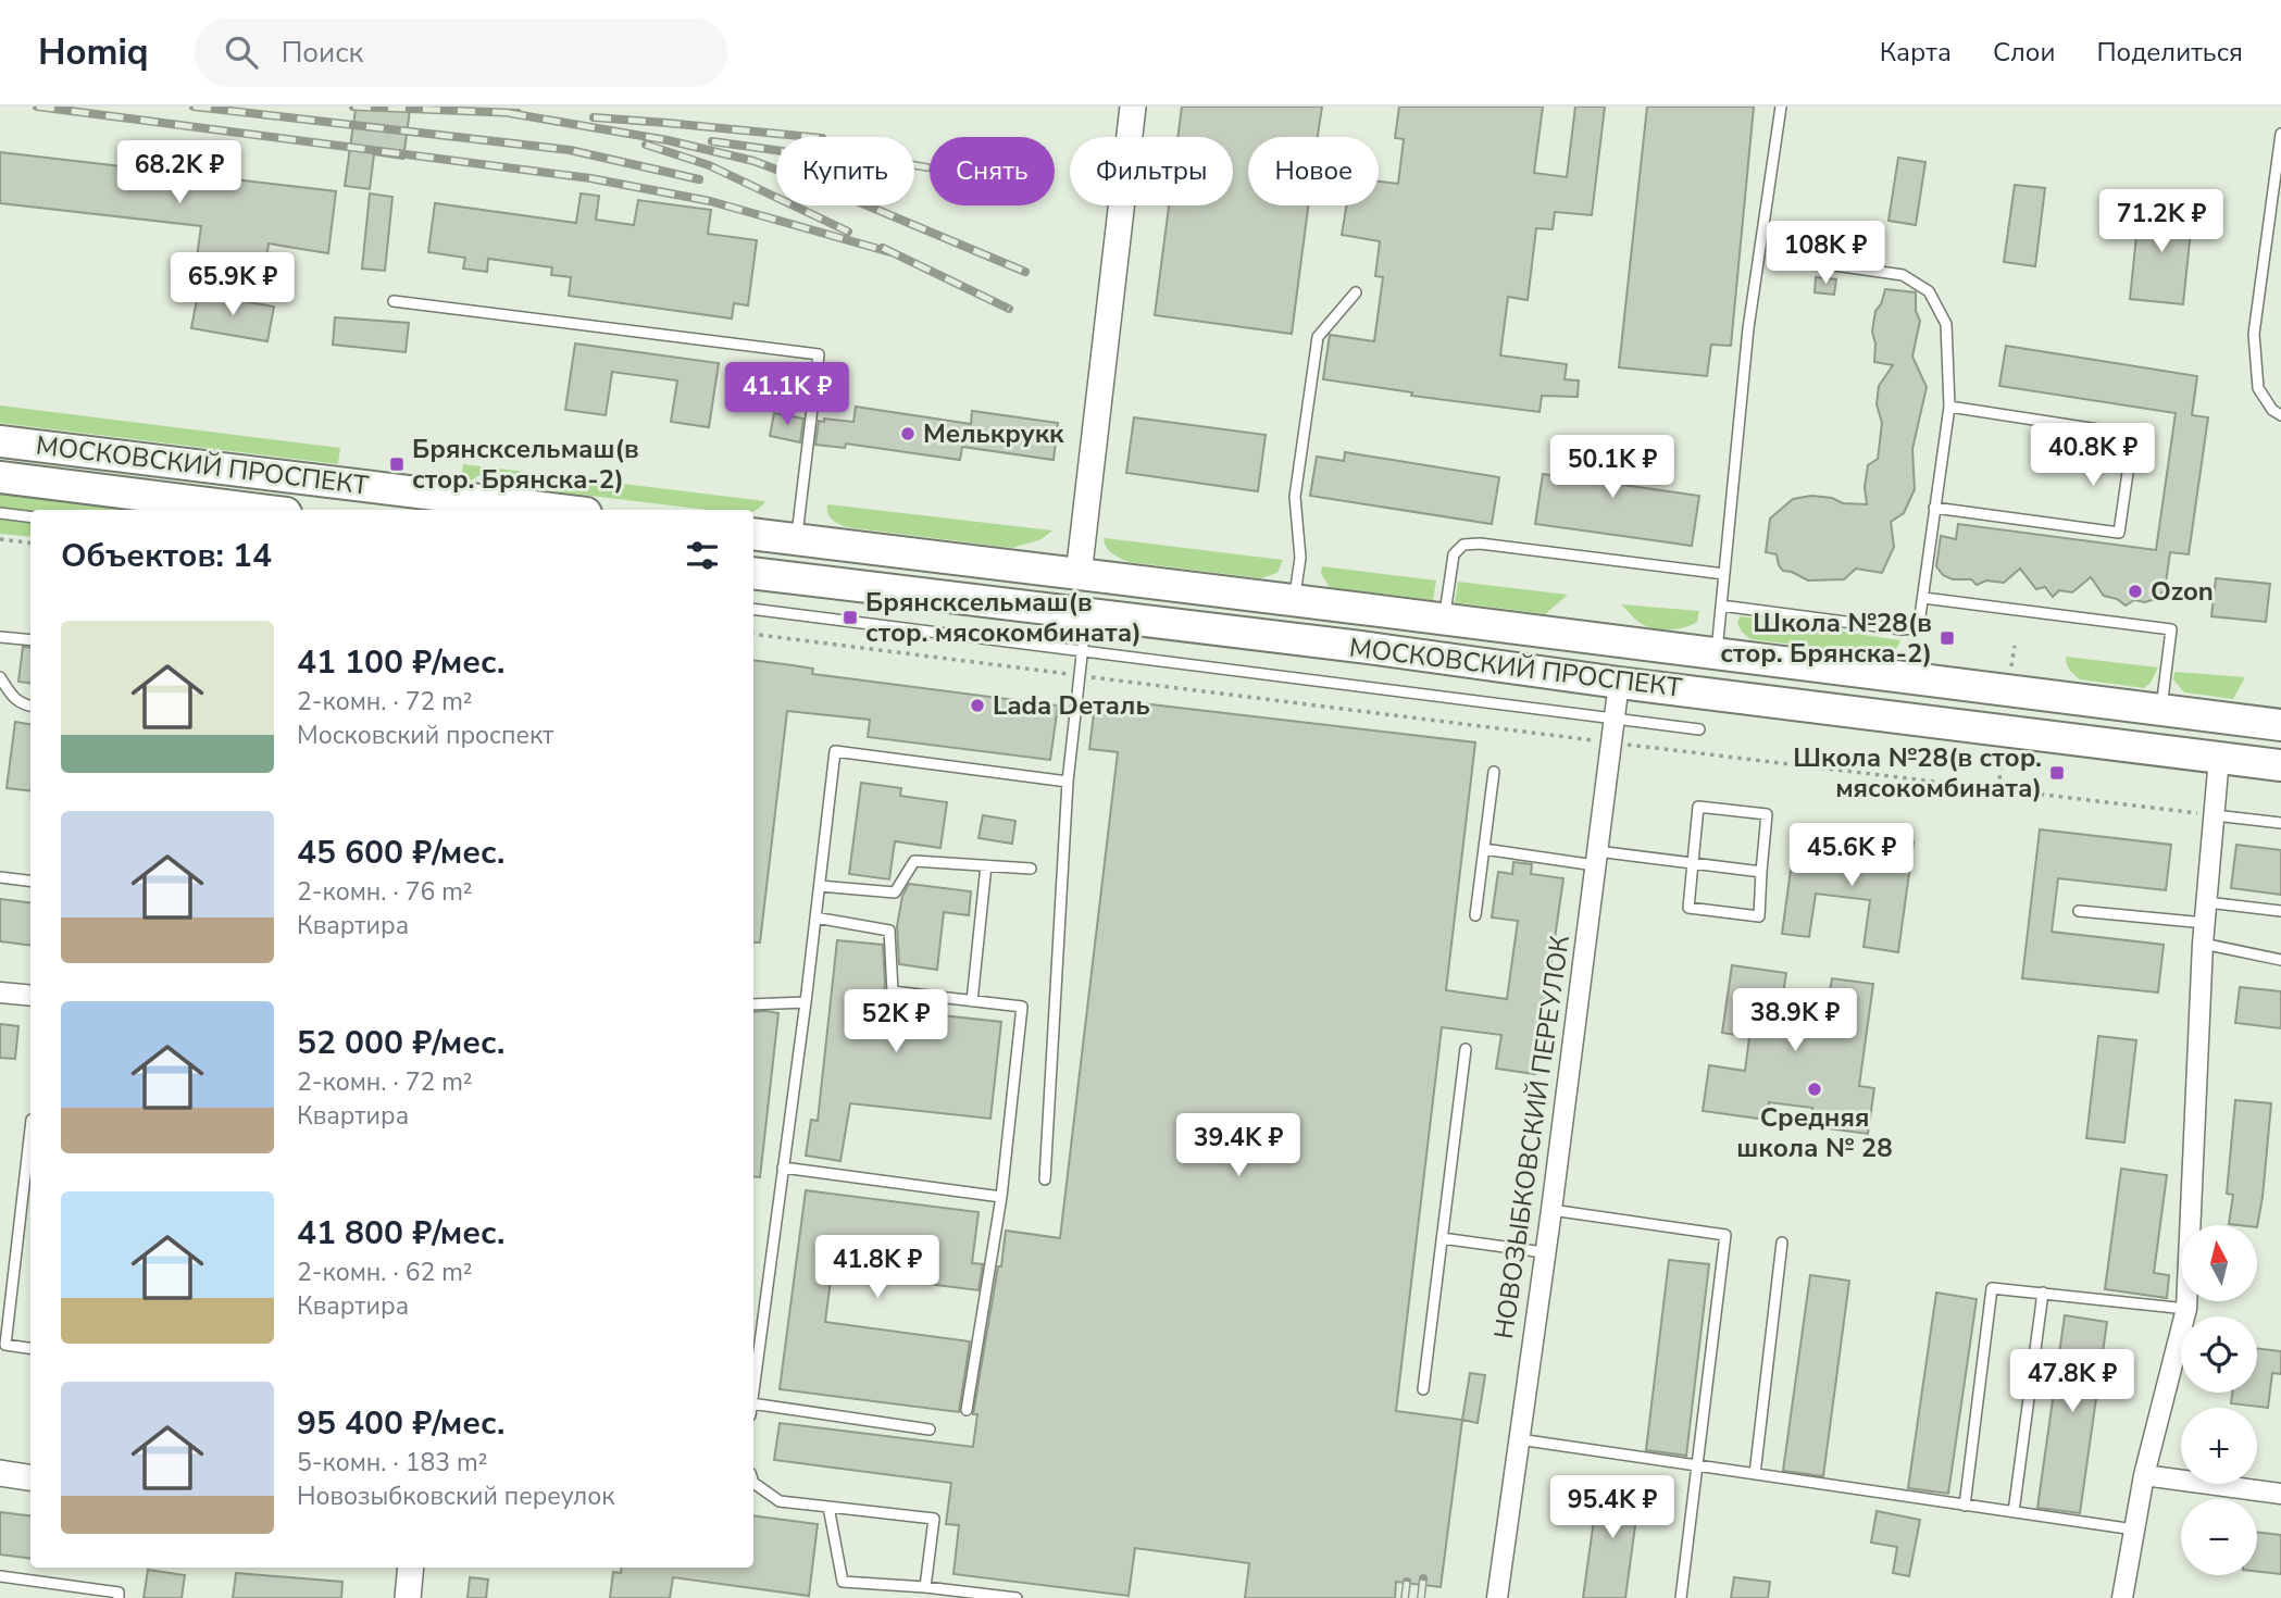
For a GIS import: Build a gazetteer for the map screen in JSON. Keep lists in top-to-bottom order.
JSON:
{
  "streets": {
    "main road": ["МОСКОВСКИЙ ПРОСПЕКТ"],
    "street": ["НОВОЗЫБКОВСКИЙ ПЕРЕУЛОК"]
  },
  "crossings": [
    ["МОСКОВСКИЙ ПРОСПЕКТ", "НОВОЗЫБКОВСКИЙ ПЕРЕУЛОК"]
  ],
  "places": {
    "other": [
      "Мелькрукк",
      "Ozon",
      "Lada Dеталь",
      "Средняя школа № 28"
    ],
    "transit": [
      "Брянсксельмаш(в стор. Брянска-2)",
      "Брянсксельмаш(в стор. мясокомбината)",
      "Школа №28(в стор. Брянска-2)",
      "Школа №28(в стор. мясокомбината)"
    ]
  },
  "north": "top",
  "page": {
    "header": "Homiq",
    "search": "Поиск",
    "nav": ["Карта", "Слои", "Поделиться"],
    "chip": [
      "Купить",
      "Снять",
      "Фильтры",
      "Новое"
    ],
    "price": [
      "68.2K ₽",
      "71.2K ₽",
      "108K ₽",
      "65.9K ₽",
      "41.1K ₽",
      "40.8K ₽",
      "50.1K ₽",
      "45.6K ₽",
      "38.9K ₽",
      "52K ₽",
      "39.4K ₽",
      "41.8K ₽",
      "47.8K ₽",
      "95.4K ₽"
    ],
    "heading": "Объектов: 14",
    "list": [
      {
        "name": "41 100 ₽/мес.",
        "note": "2-комн. · 72 m² · Московский проспект"
      },
      {
        "name": "45 600 ₽/мес.",
        "note": "2-комн. · 76 m² · Квартира"
      },
      {
        "name": "52 000 ₽/мес.",
        "note": "2-комн. · 72 m² · Квартира"
      },
      {
        "name": "41 800 ₽/мес.",
        "note": "2-комн. · 62 m² · Квартира"
      },
      {
        "name": "95 400 ₽/мес.",
        "note": "5-комн. · 183 m² · Новозыбковский переулок"
      }
    ],
    "map_buttons": ["+", "−"]
  }
}
